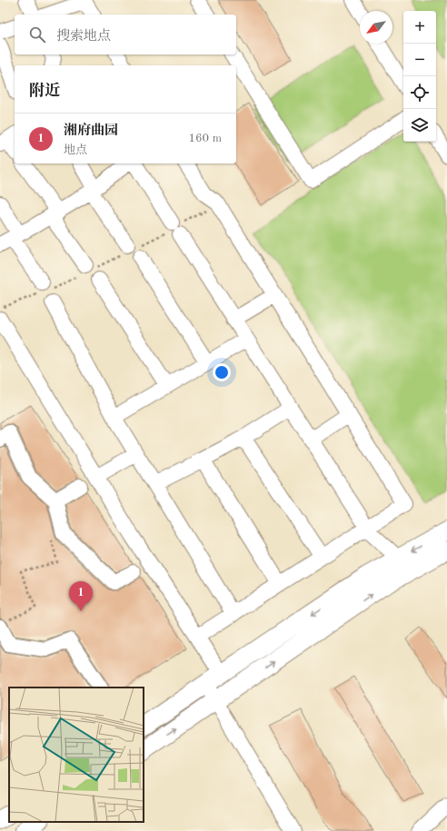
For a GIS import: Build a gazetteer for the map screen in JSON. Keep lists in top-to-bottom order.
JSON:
{
  "north": "bottom left",
  "page": {
    "map_buttons": ["+", "−"],
    "search": "搜索地点",
    "heading": "附近",
    "list": [
      {
        "mark": "1",
        "name": "湘府曲园",
        "note": "地点",
        "value": "160 m"
      }
    ],
    "pins": "1"
  }
}
